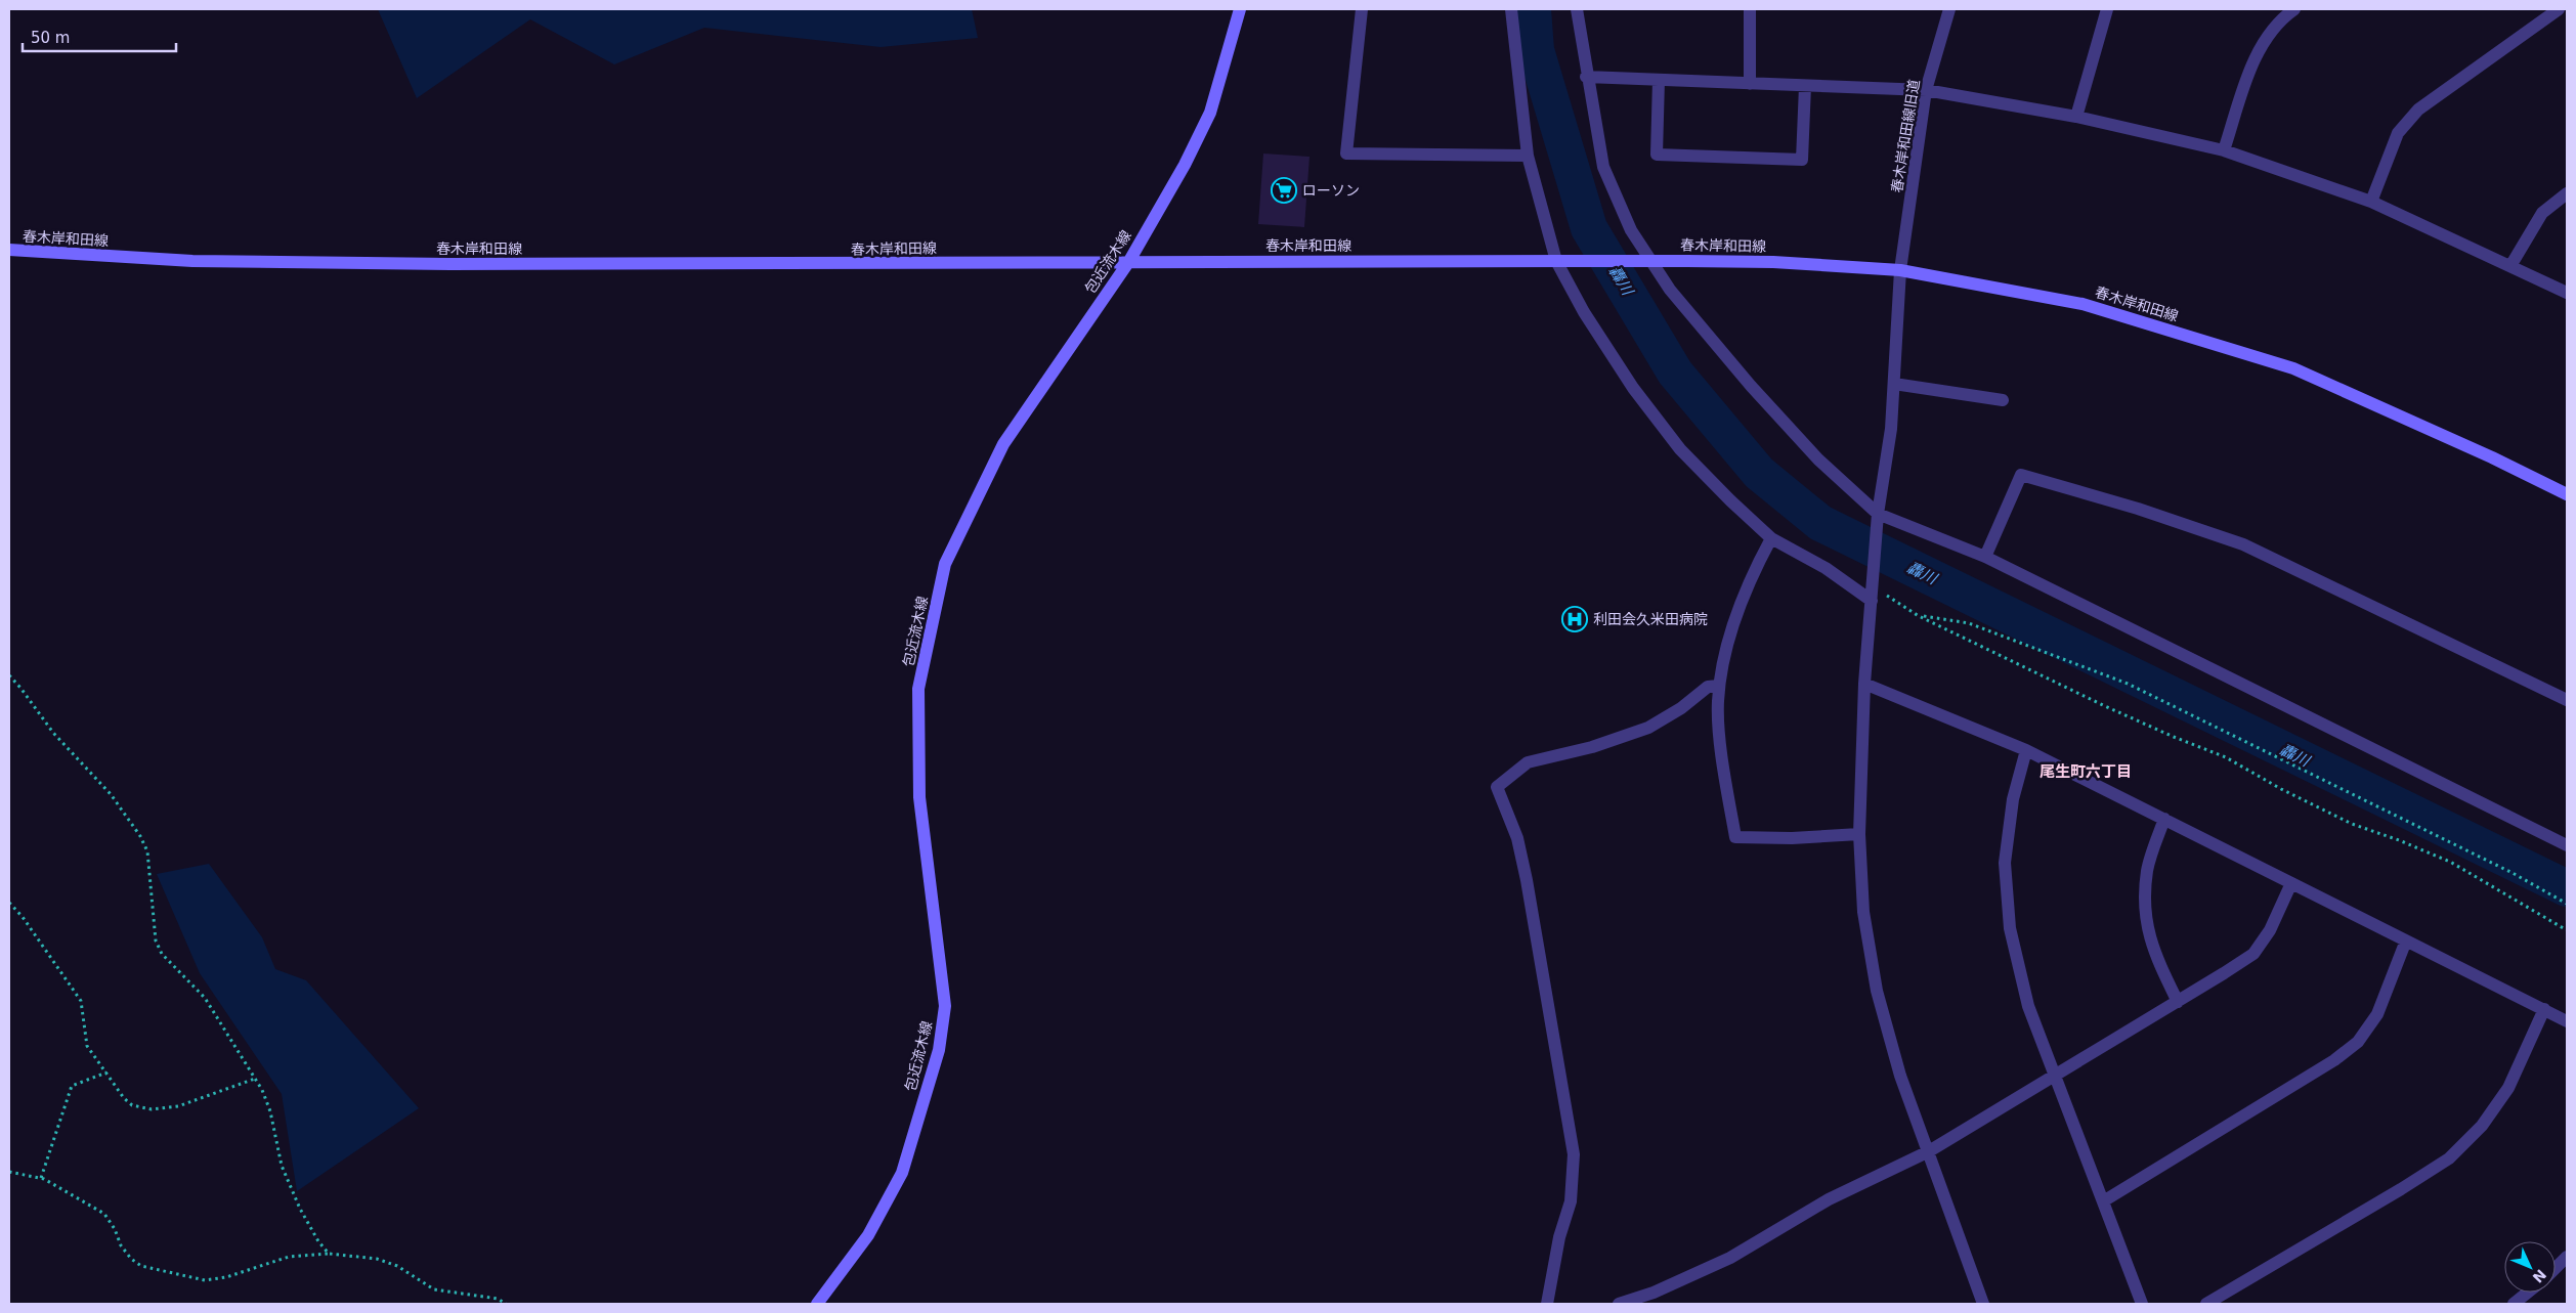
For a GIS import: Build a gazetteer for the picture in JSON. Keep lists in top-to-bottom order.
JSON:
{
  "streets": {
    "main road": ["春木岸和田線", "包近流木線"],
    "street": ["春木岸和田線旧道"]
  },
  "crossings": [
    ["春木岸和田線旧道", "春木岸和田線"],
    ["春木岸和田線", "包近流木線"]
  ],
  "districts": ["尾生町六丁目"],
  "water": ["轟川"],
  "places": {
    "supermarket": ["ローソン"],
    "hospital": ["利田会久米田病院"]
  },
  "scale_bar": "50 m",
  "north": "bottom right"
}
